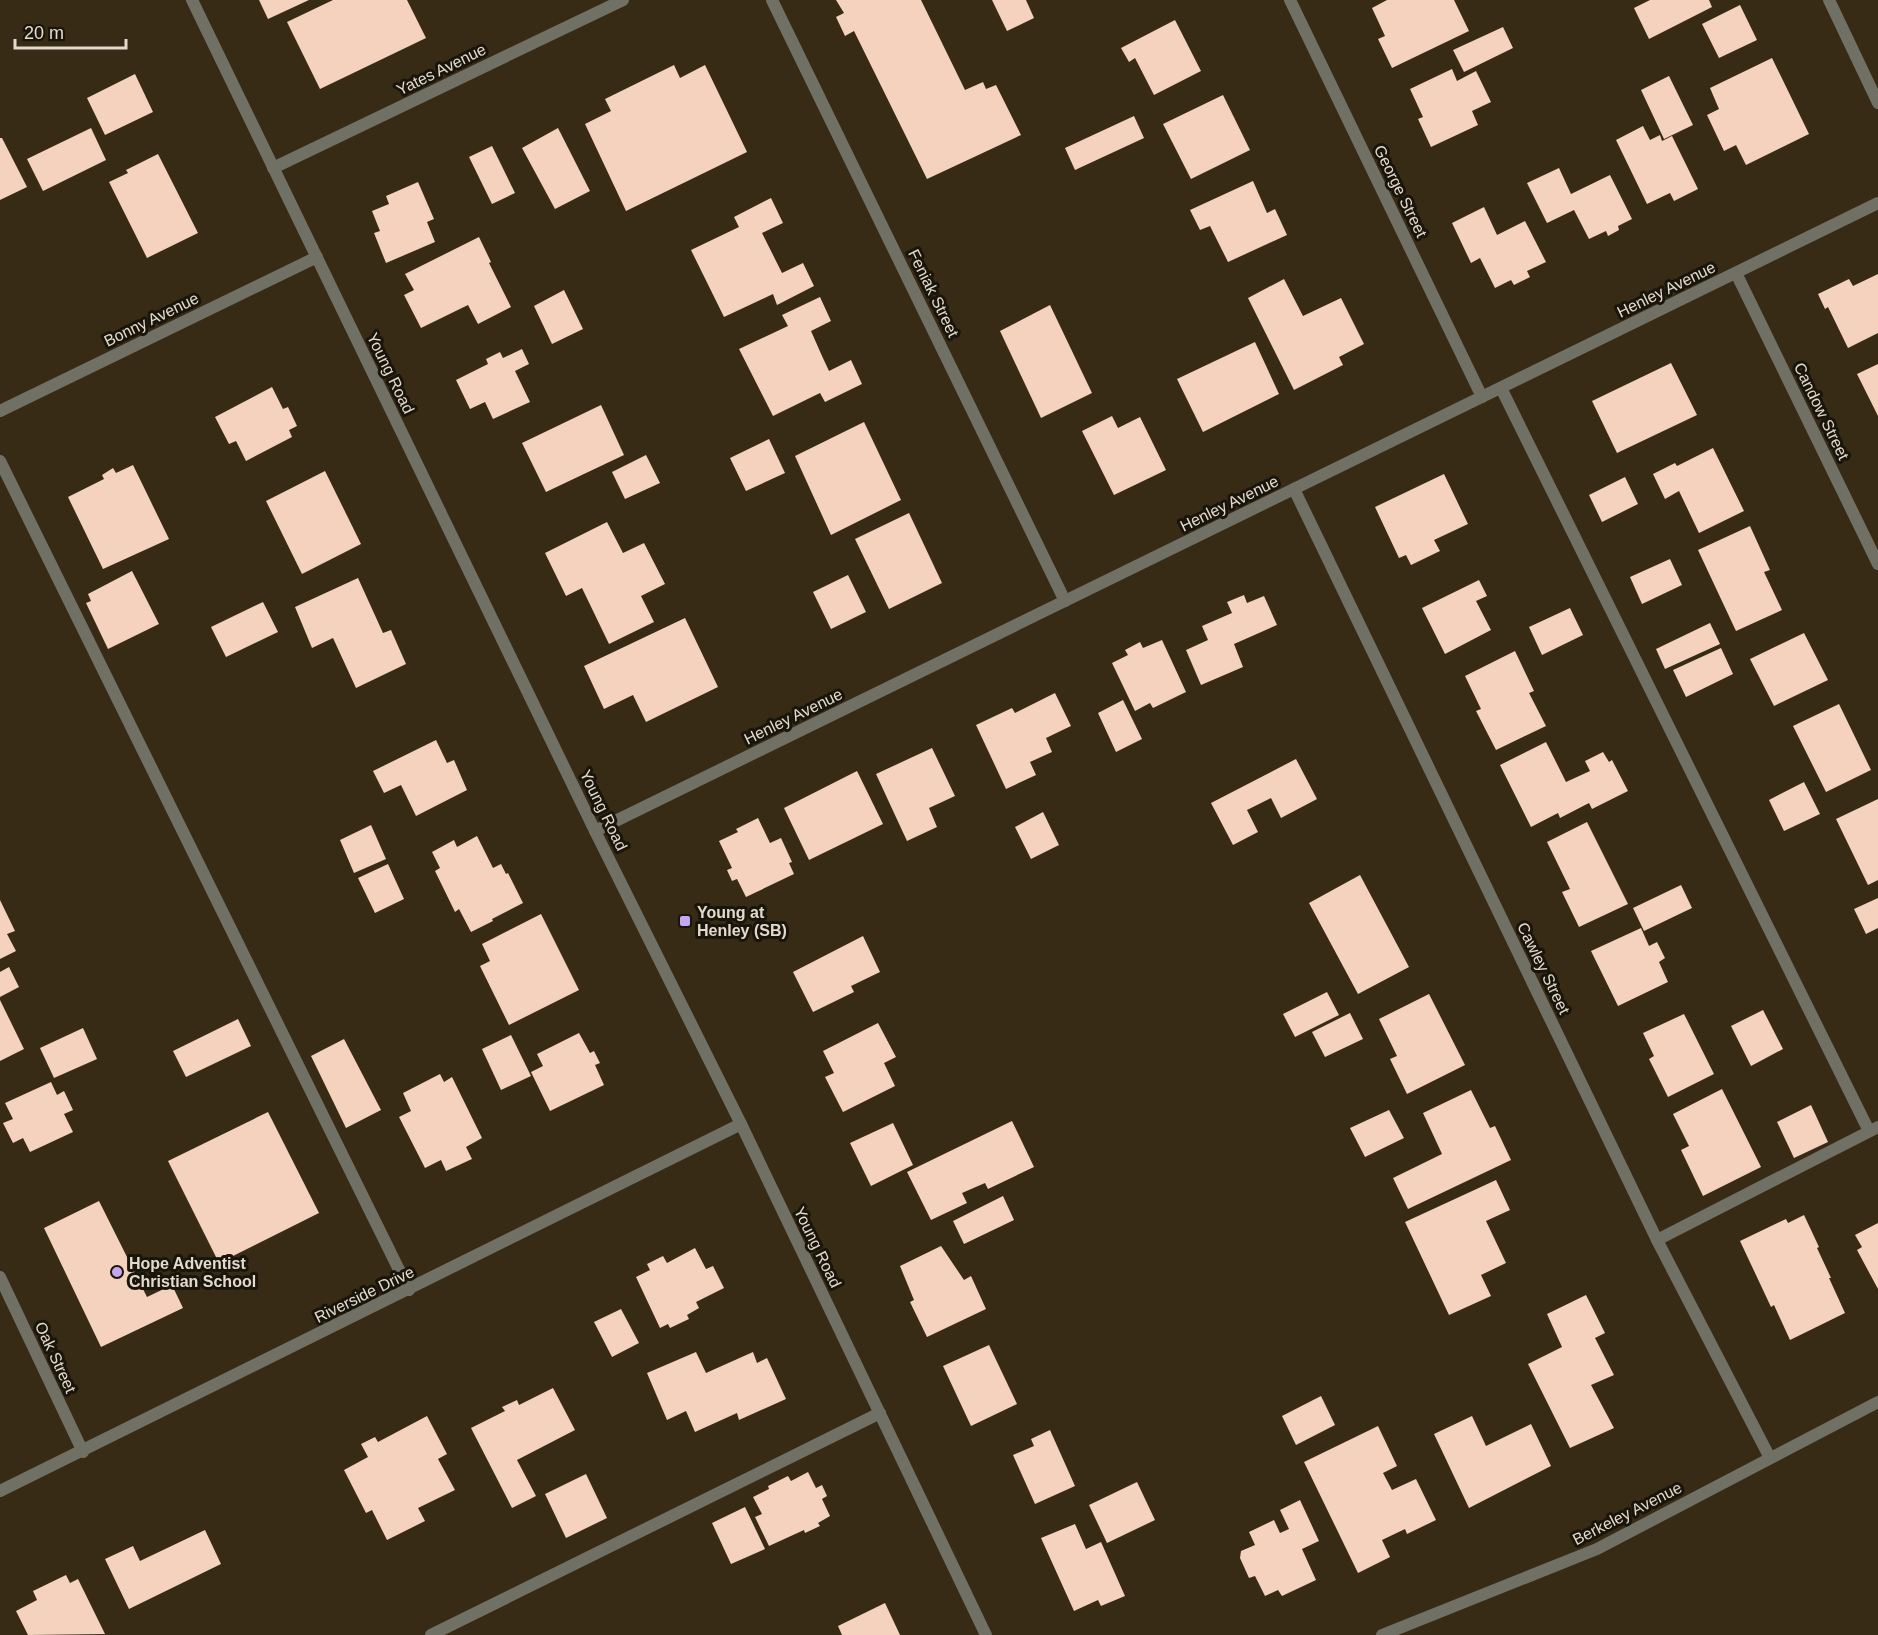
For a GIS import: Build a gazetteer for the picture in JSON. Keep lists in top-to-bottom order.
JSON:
{
  "streets": {
    "street": [
      "Yates Avenue",
      "George Street",
      "Henley Avenue",
      "Feniak Street",
      "Bonny Avenue",
      "Young Road",
      "Candow Street",
      "Cawley Street",
      "Riverside Drive",
      "Oak Street",
      "Berkeley Avenue"
    ]
  },
  "crossings": [
    ["Yates Avenue", "Young Road"],
    ["George Street", "Henley Avenue"],
    ["Henley Avenue", "Feniak Street"],
    ["Henley Avenue", "Young Road"],
    ["Henley Avenue", "Candow Street"],
    ["Henley Avenue", "Cawley Street"],
    ["Bonny Avenue", "Young Road"],
    ["Young Road", "Riverside Drive"],
    ["Cawley Street", "Berkeley Avenue"],
    ["Riverside Drive", "Oak Street"]
  ],
  "places": {
    "transit": ["Young at Henley (SB)"],
    "other": ["Hope Adventist Christian School"]
  },
  "scale_bar": "20 m"
}
